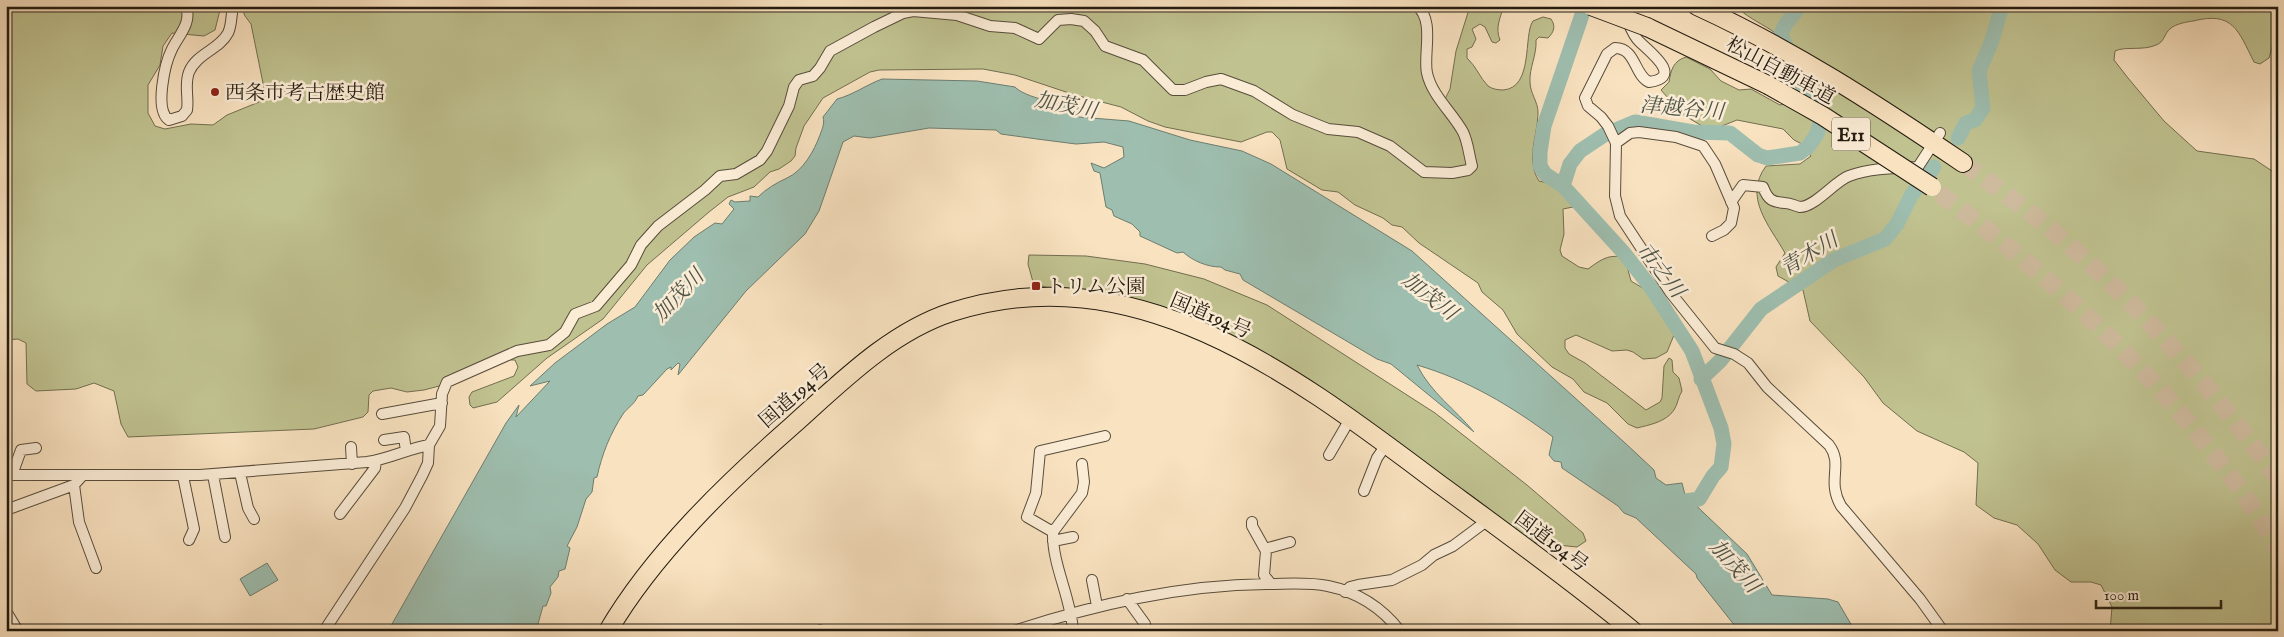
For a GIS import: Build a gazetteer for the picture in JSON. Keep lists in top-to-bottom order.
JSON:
{
  "streets": {
    "highway": ["松山自動車道", "E11", "国道194号"]
  },
  "water": [
    "加茂川",
    "津越谷川",
    "青木川",
    "市之川"
  ],
  "places": {
    "other": ["西条市考古歴史館"],
    "transit": ["トリム公園"]
  },
  "scale_bar": "100 m"
}
